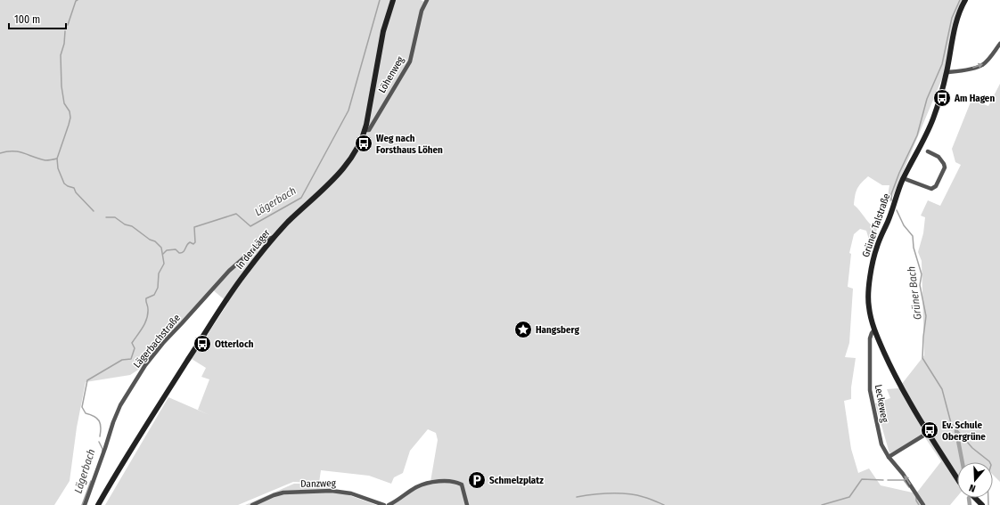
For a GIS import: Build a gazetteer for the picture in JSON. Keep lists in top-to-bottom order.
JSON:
{
  "streets": {
    "main road": ["Grüner Talstraße", "In der Läger"],
    "street": [
      "Löhenweg",
      "Lägerbachstraße",
      "Leckeweg",
      "Danzweg"
    ]
  },
  "crossings": [
    ["Löhenweg", "In der Läger"],
    ["Grüner Talstraße", "Leckeweg"],
    ["In der Läger", "Lägerbachstraße"]
  ],
  "water": ["Lägerbach", "Grüner Bach"],
  "places": {
    "bus stop": [
      "Am Hagen",
      "Weg nach Forsthaus Löhen",
      "Otterloch",
      "Ev. Schule Obergrüne"
    ],
    "place": ["Hangsberg"],
    "parking": ["Schmelzplatz"]
  },
  "scale_bar": "100 m",
  "north": "bottom"
}
